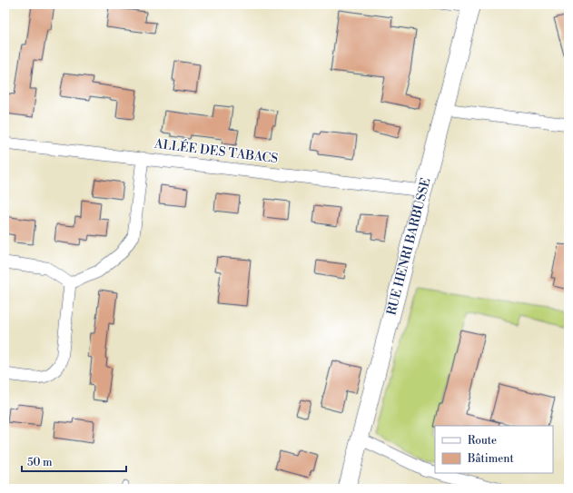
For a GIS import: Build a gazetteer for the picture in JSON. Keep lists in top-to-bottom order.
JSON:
{
  "streets": {
    "main road": ["RUE HENRI BARBUSSE"],
    "street": ["ALLÉE DES TABACS"]
  },
  "crossings": [
    ["ALLÉE DES TABACS", "RUE HENRI BARBUSSE"]
  ],
  "legend": ["Route", "Bâtiment"],
  "scale_bar": "50 m"
}
